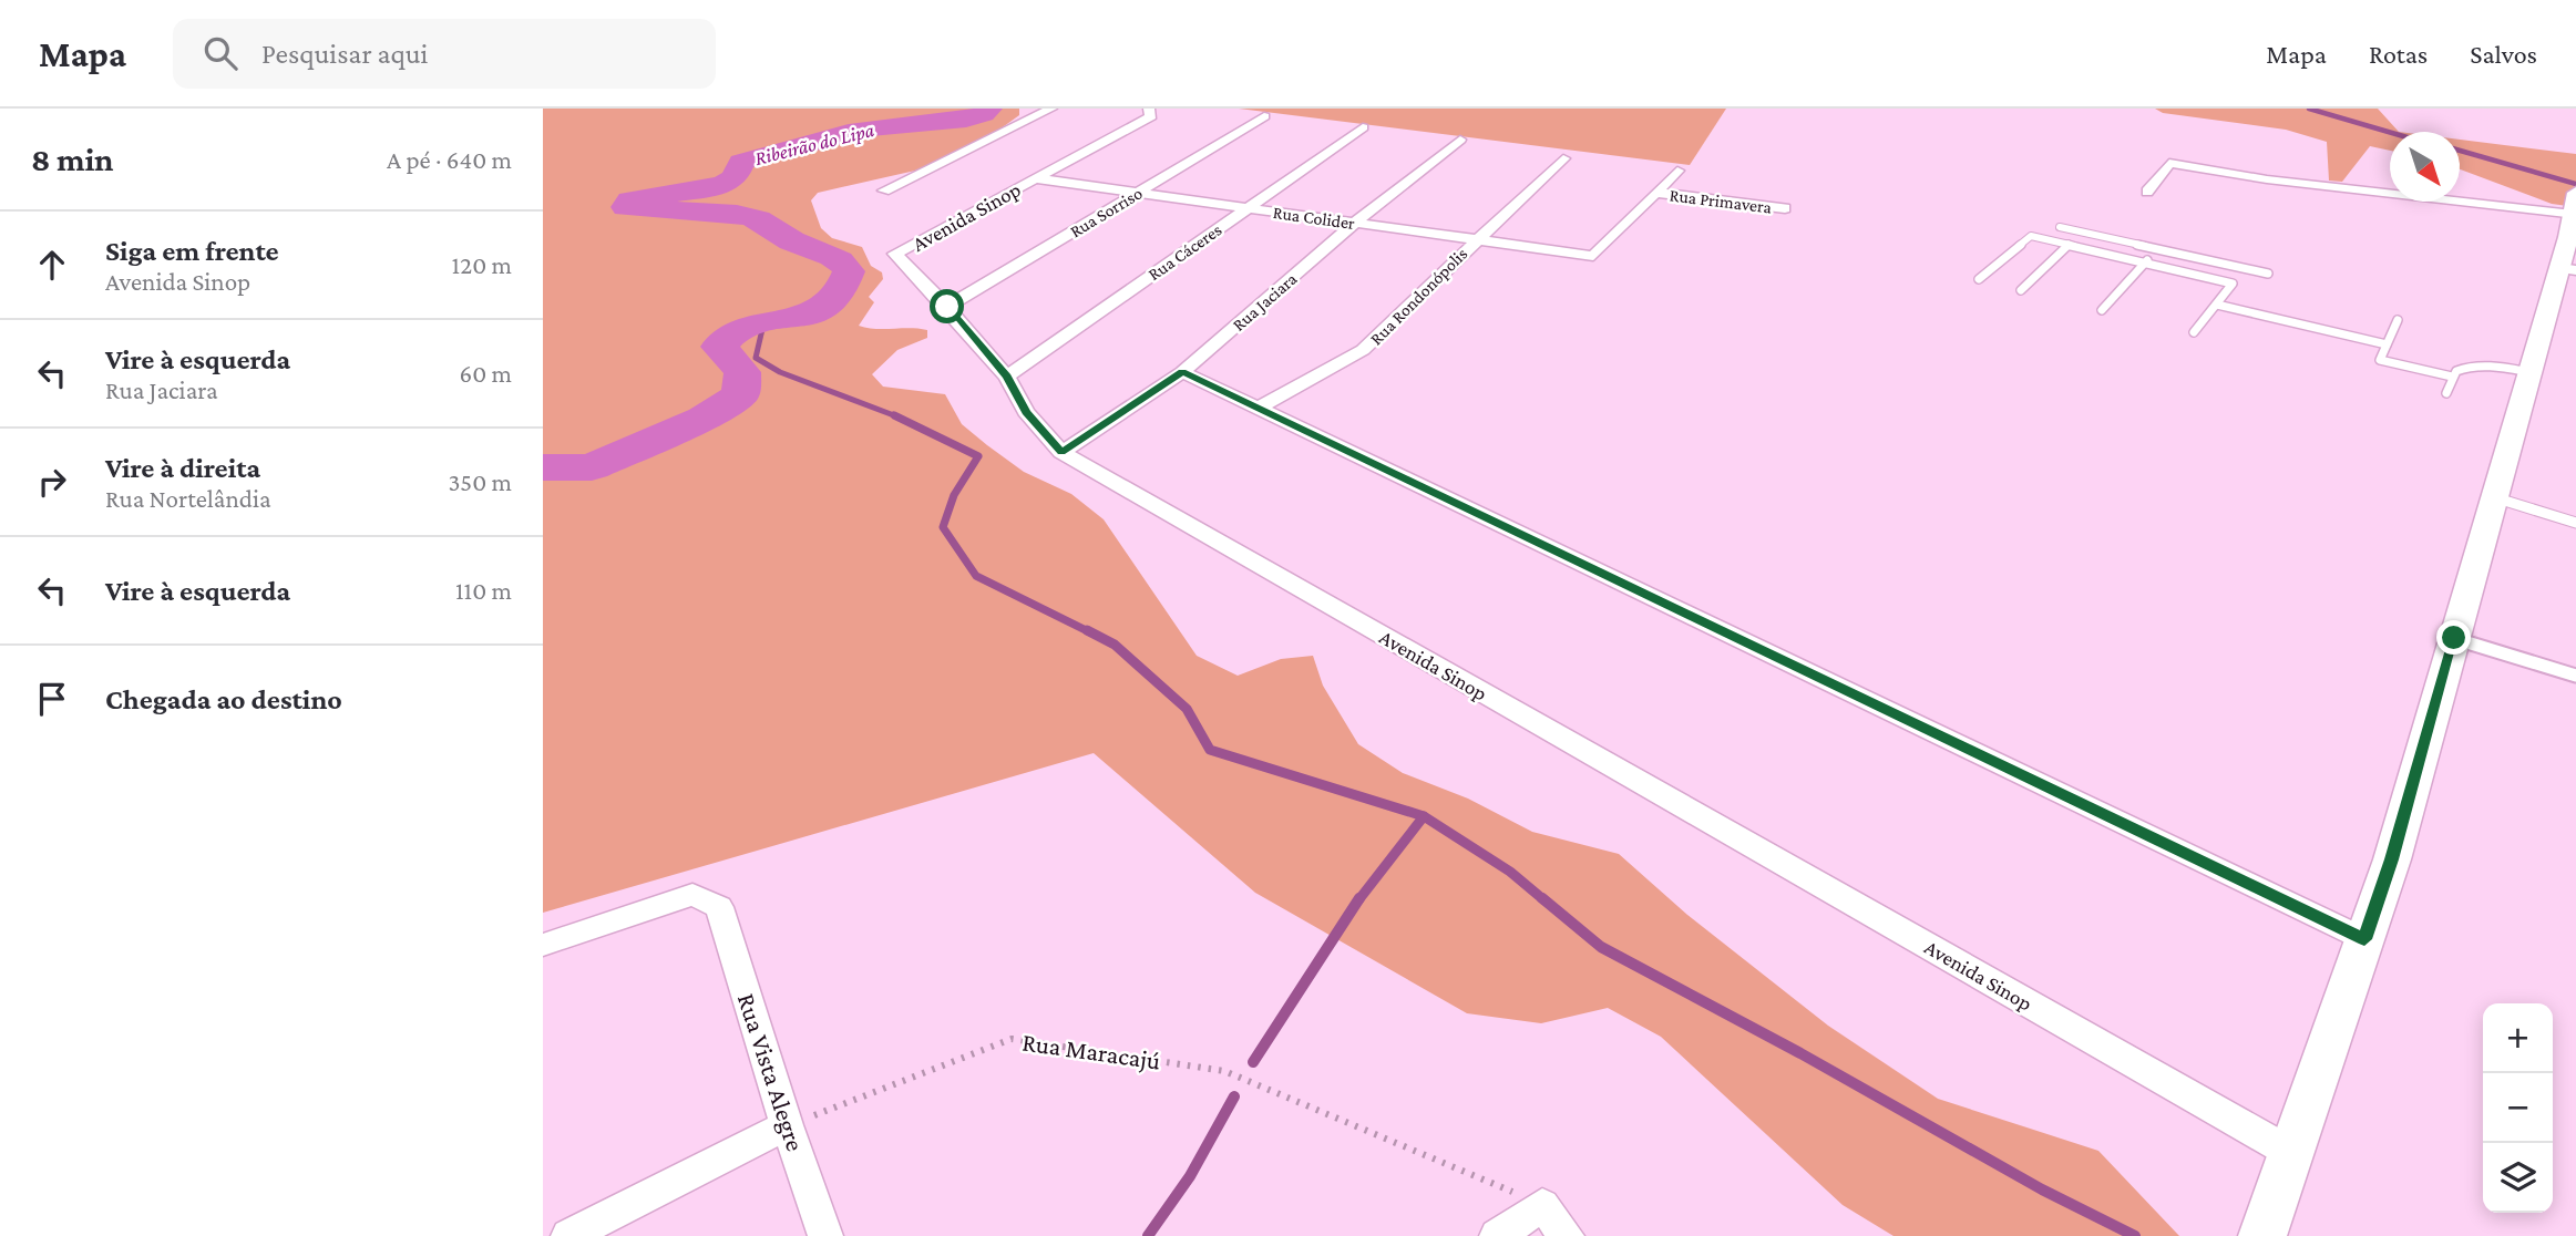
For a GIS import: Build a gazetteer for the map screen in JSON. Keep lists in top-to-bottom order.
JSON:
{
  "streets": {
    "street": [
      "Rua Primavera",
      "Rua Sorriso",
      "Avenida Sinop",
      "Rua Colider",
      "Rua Cáceres",
      "Rua Rondonópolis",
      "Rua Jaciara",
      "Rua Vista Alegre"
    ],
    "path": ["Rua Maracajú"]
  },
  "crossings": [
    ["Rua Primavera", "Rua Colider"],
    ["Rua Sorriso", "Avenida Sinop"],
    ["Rua Sorriso", "Rua Colider"],
    ["Avenida Sinop", "Rua Colider"],
    ["Avenida Sinop", "Rua Cáceres"],
    ["Avenida Sinop", "Rua Jaciara"],
    ["Rua Colider", "Rua Cáceres"],
    ["Rua Colider", "Rua Rondonópolis"],
    ["Rua Colider", "Rua Jaciara"],
    ["Rua Maracajú", "Rua Vista Alegre"]
  ],
  "water": ["Ribeirão do Lipa"],
  "north": "bottom right",
  "page": {
    "header": "Mapa",
    "search": "Pesquisar aqui",
    "nav": ["Mapa", "Rotas", "Salvos"],
    "heading": ["8 min", "A pé · 640 m"],
    "list": [
      ["Siga em frente", "Avenida Sinop", "120 m"],
      ["Vire à esquerda", "Rua Jaciara", "60 m"],
      ["Vire à direita", "Rua Nortelândia", "350 m"],
      ["Vire à esquerda", "110 m"],
      "Chegada ao destino"
    ],
    "map_buttons": ["+", "−"]
  }
}
